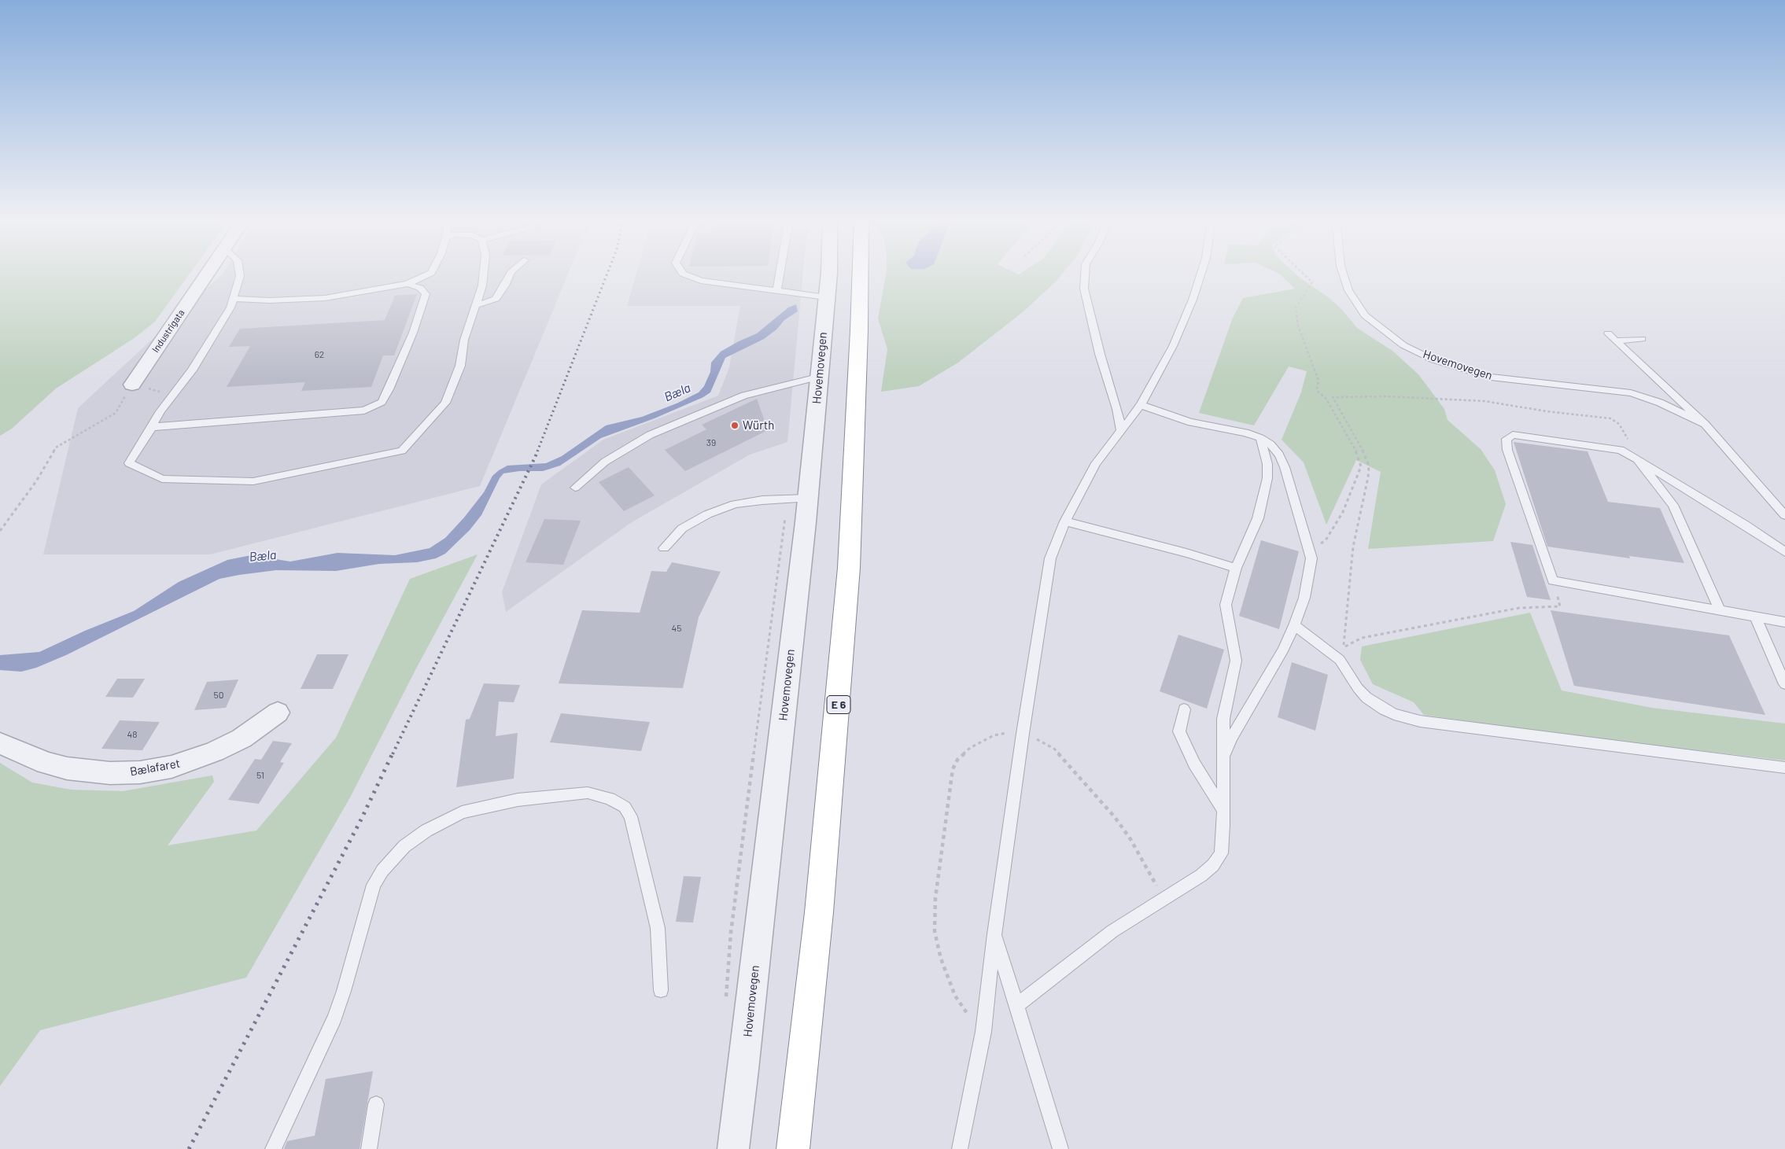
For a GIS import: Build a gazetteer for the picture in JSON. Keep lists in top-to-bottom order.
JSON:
{
  "streets": {
    "highway": ["E 6"],
    "street": ["Industrigata", "Hovemovegen", "Bælafaret"]
  },
  "water": ["Bæla"],
  "places": ["Würth"],
  "house_numbers": [
    "62",
    "39",
    "45",
    "50",
    "48",
    "51"
  ]
}
